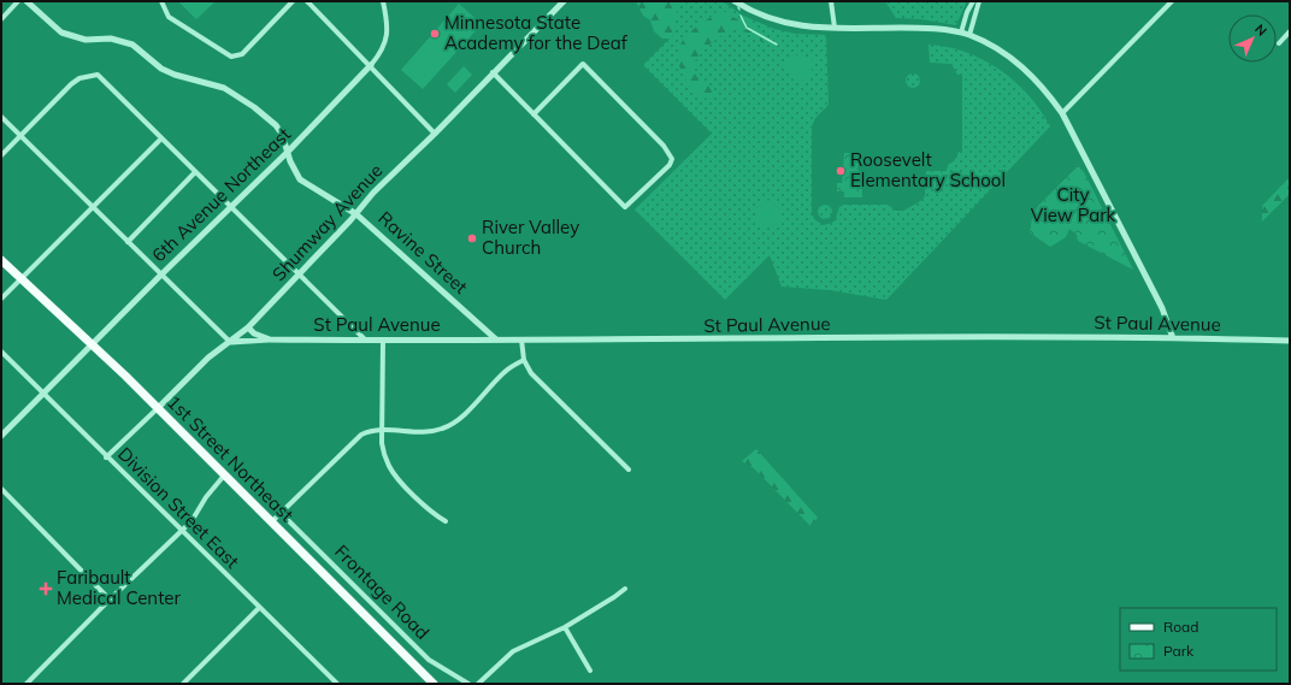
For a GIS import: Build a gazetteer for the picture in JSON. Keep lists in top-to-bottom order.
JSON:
{
  "streets": {
    "main road": ["1st Street Northeast"],
    "street": [
      "6th Avenue Northeast",
      "Shumway Avenue",
      "Ravine Street",
      "St Paul Avenue",
      "Division Street East",
      "Frontage Road"
    ]
  },
  "crossings": [
    ["6th Avenue Northeast", "Ravine Street"],
    ["6th Avenue Northeast", "1st Street Northeast"],
    ["6th Avenue Northeast", "Division Street East"],
    ["Shumway Avenue", "Ravine Street"],
    ["Shumway Avenue", "St Paul Avenue"],
    ["Shumway Avenue", "1st Street Northeast"],
    ["Shumway Avenue", "Division Street East"],
    ["Ravine Street", "St Paul Avenue"]
  ],
  "parks": ["City View Park"],
  "places": {
    "other": ["Minnesota State Academy for the Deaf", "Roosevelt Elementary School", "River Valley Church"],
    "health": ["Faribault Medical Center"]
  },
  "legend": ["Road", "Park"],
  "north": "top right"
}
